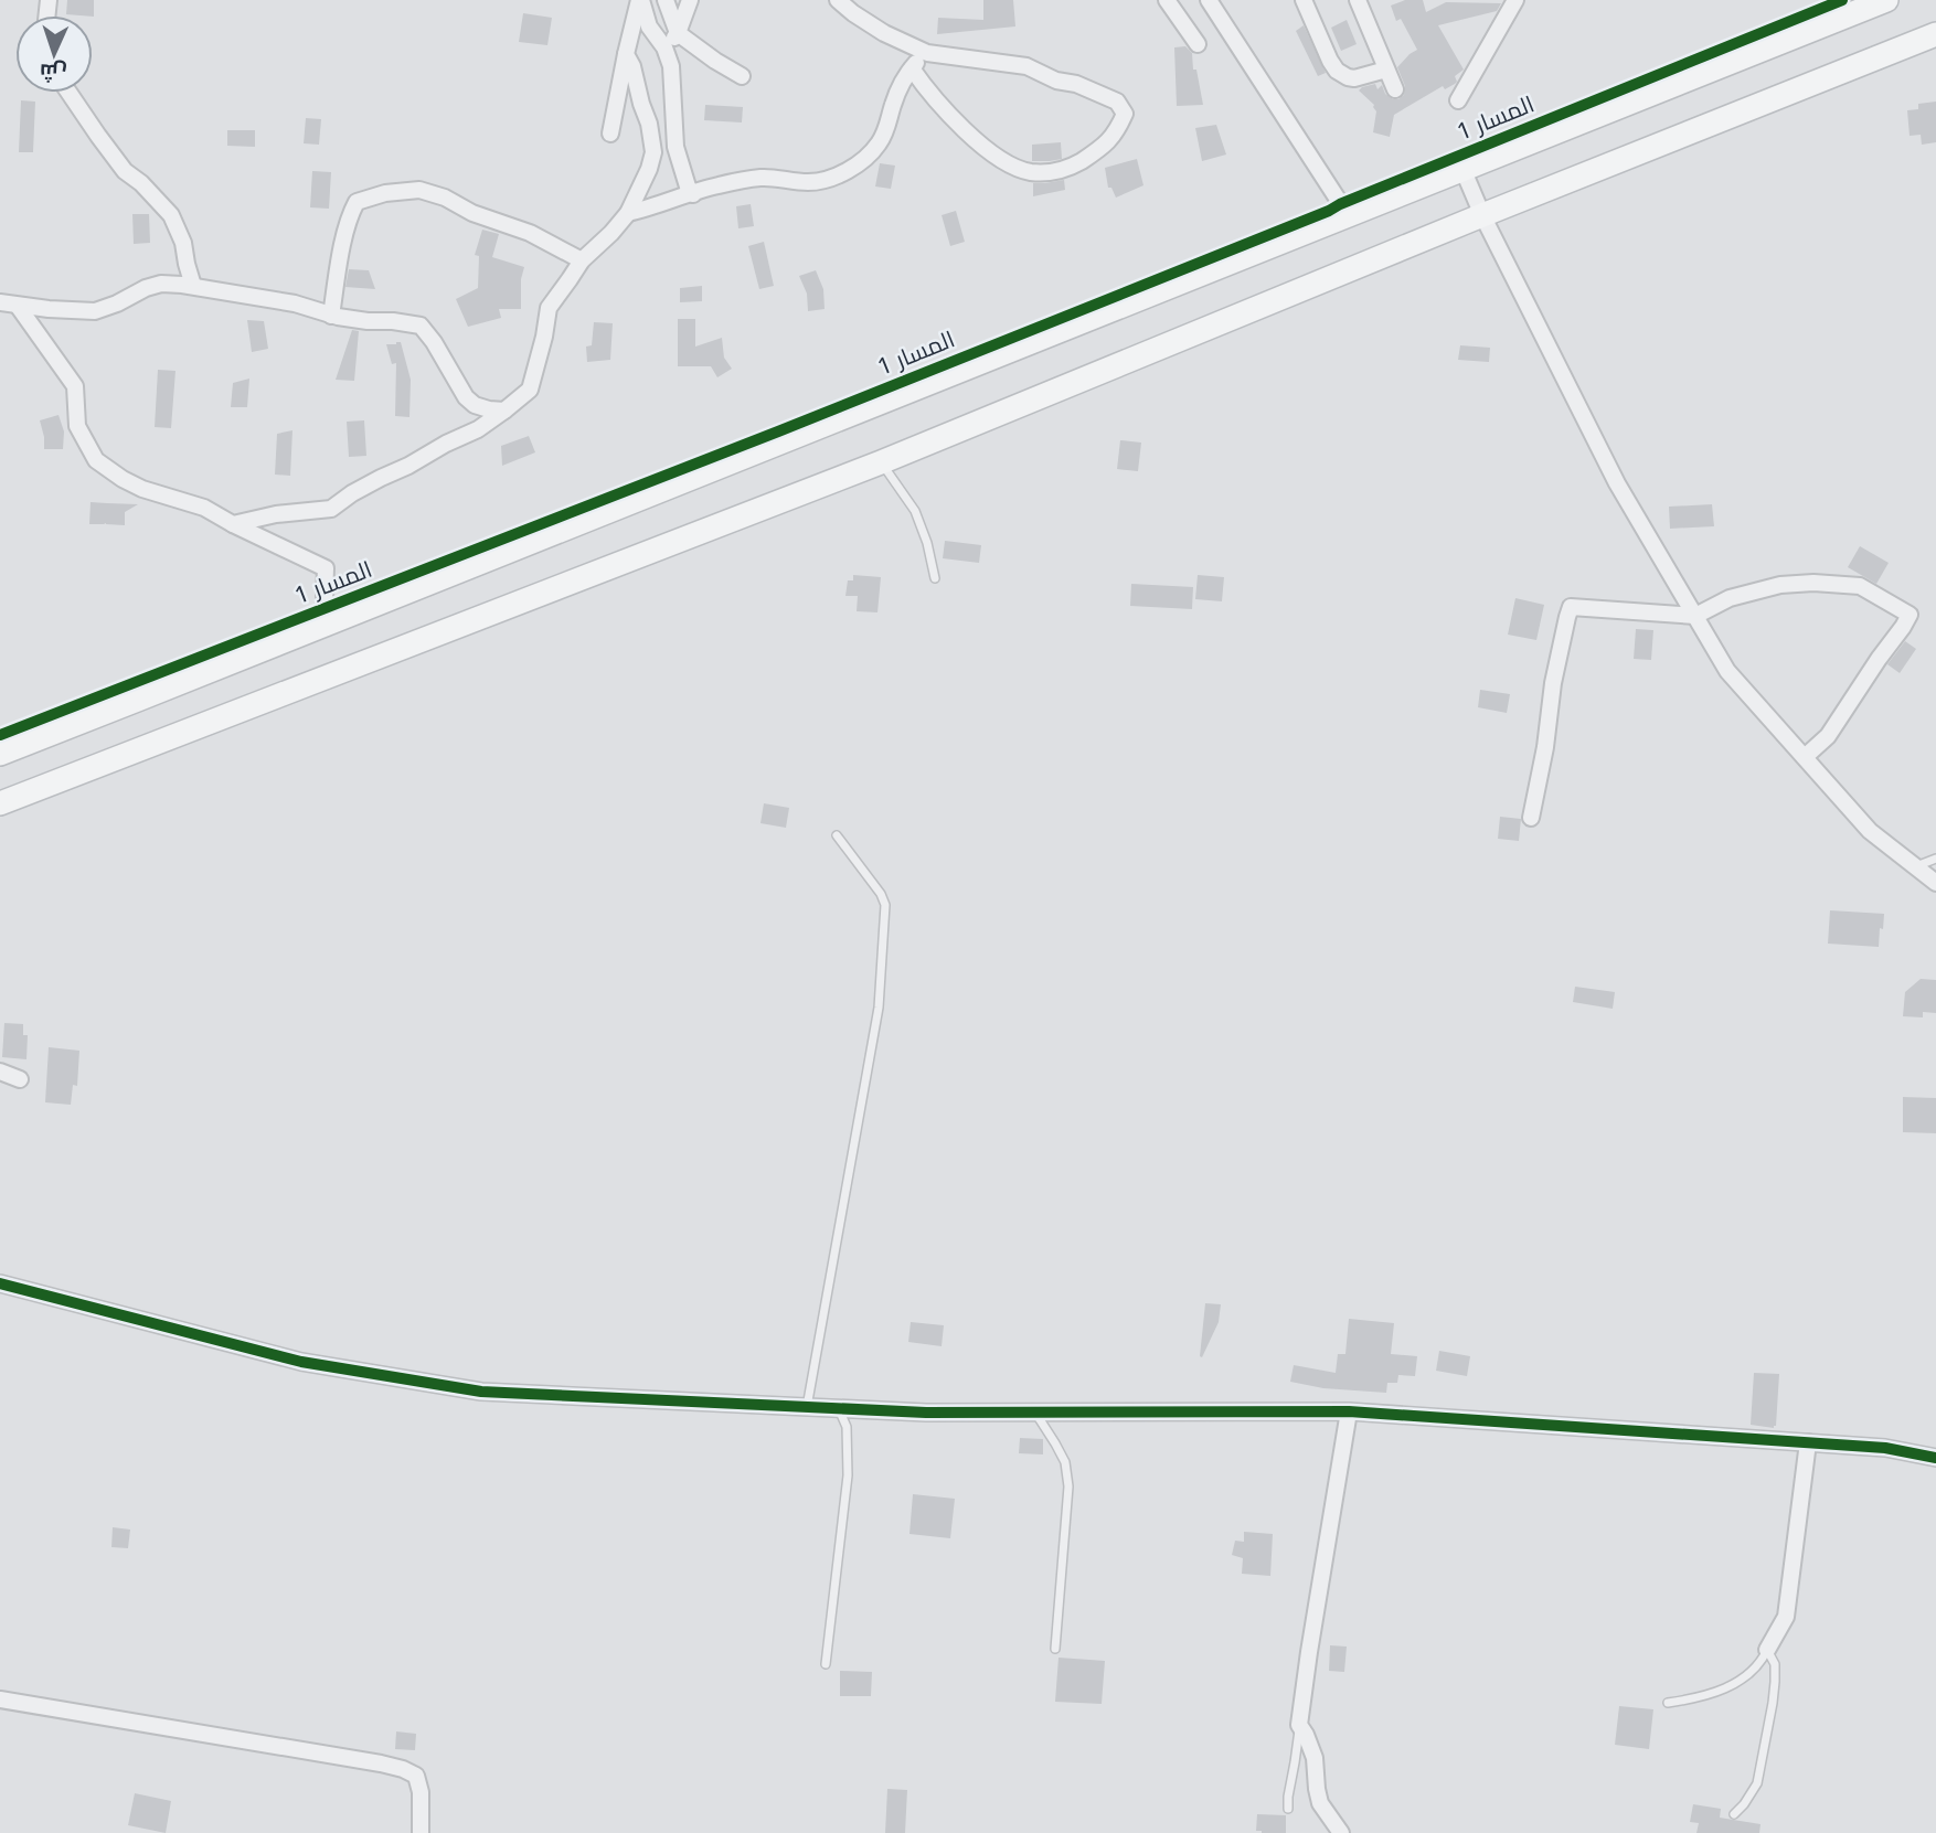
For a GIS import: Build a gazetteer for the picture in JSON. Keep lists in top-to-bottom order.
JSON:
{
  "streets": {
    "cycle path": ["المسار 1"]
  },
  "north": "bottom"
}
